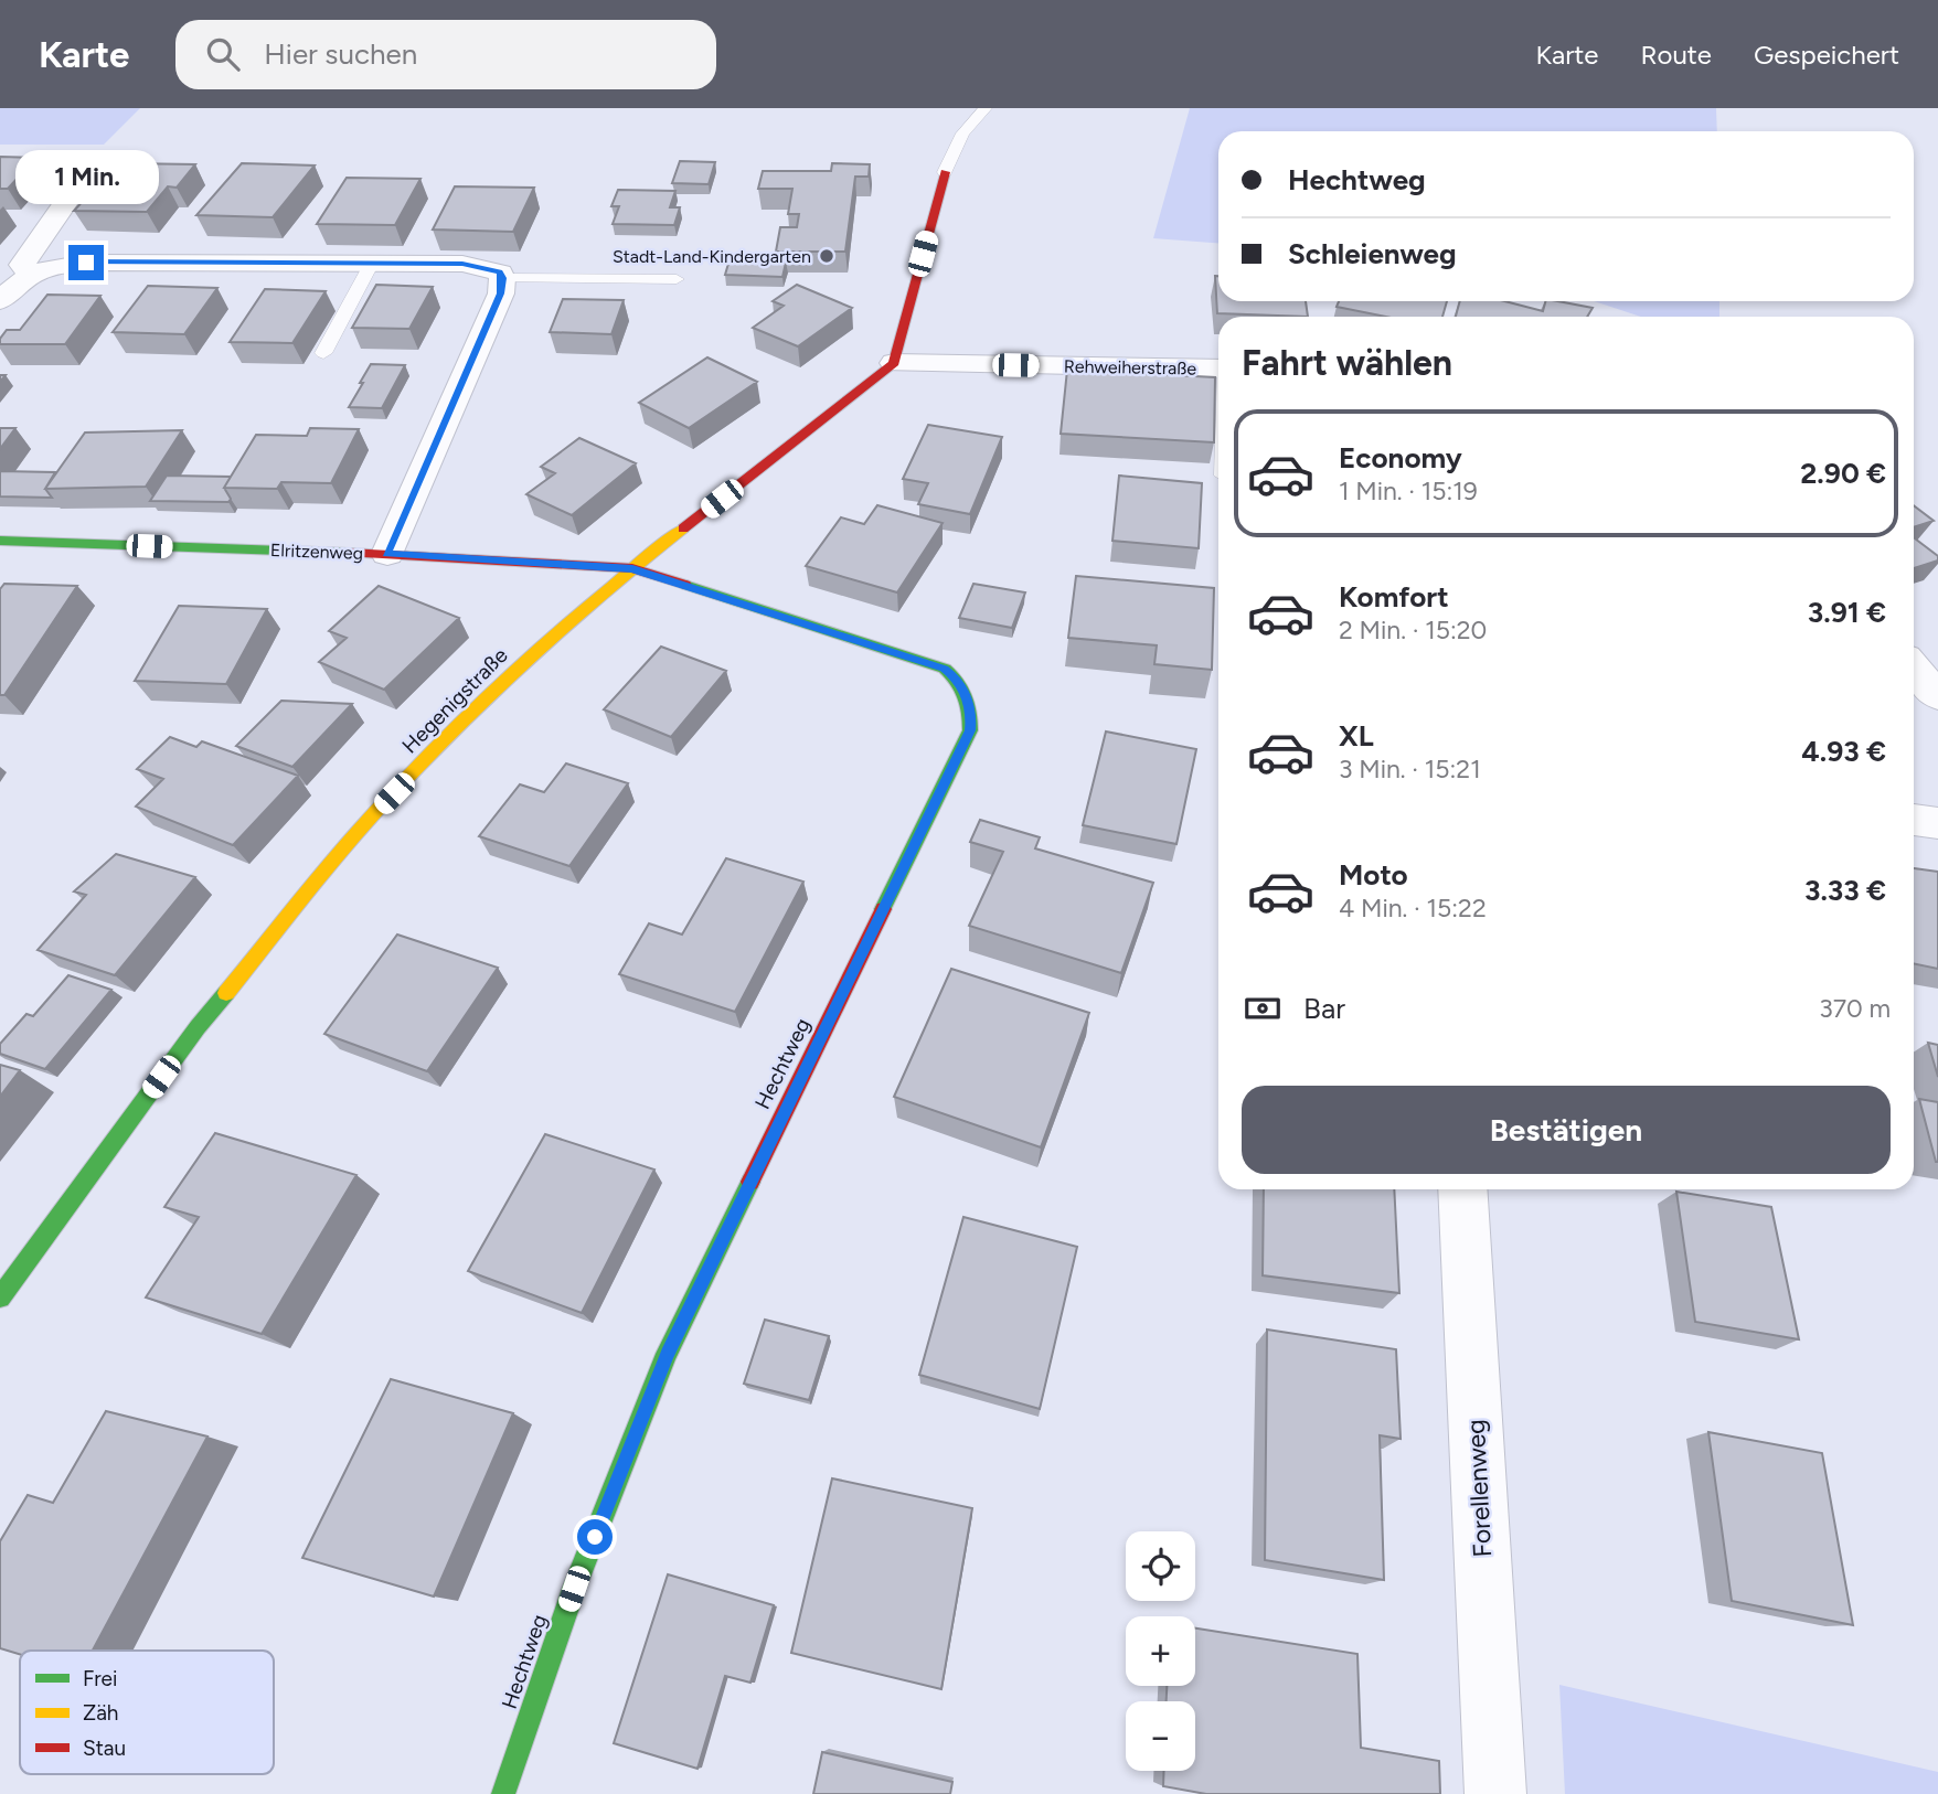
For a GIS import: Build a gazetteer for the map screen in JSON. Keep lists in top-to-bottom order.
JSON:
{
  "streets": {
    "street": [
      "Rehweiherstraße",
      "Elritzenweg",
      "Hegenigstraße",
      "Hechtweg",
      "Forellenweg"
    ]
  },
  "crossings": [
    ["Rehweiherstraße", "Hegenigstraße"],
    ["Elritzenweg", "Hegenigstraße"],
    ["Elritzenweg", "Hechtweg"],
    ["Hegenigstraße", "Hechtweg"]
  ],
  "places": ["Stadt-Land-Kindergarten"],
  "legend": ["Frei", "Zäh", "Stau"],
  "page": {
    "header": "Karte",
    "search": "Hier suchen",
    "nav": ["Karte", "Route", "Gespeichert"],
    "banner": ["Hechtweg", "Schleienweg"],
    "bubble": "1 Min.",
    "heading": "Fahrt wählen",
    "list": [
      {
        "name": "Economy",
        "note": "1 Min. · 15:19",
        "value": "2.90 €"
      },
      {
        "name": "Komfort",
        "note": "2 Min. · 15:20",
        "value": "3.91 €"
      },
      {
        "name": "XL",
        "note": "3 Min. · 15:21",
        "value": "4.93 €"
      },
      {
        "name": "Moto",
        "note": "4 Min. · 15:22",
        "value": "3.33 €"
      }
    ],
    "pay": ["Bar", "370 m"],
    "buttons": "Bestätigen",
    "map_buttons": ["+", "−"]
  }
}
